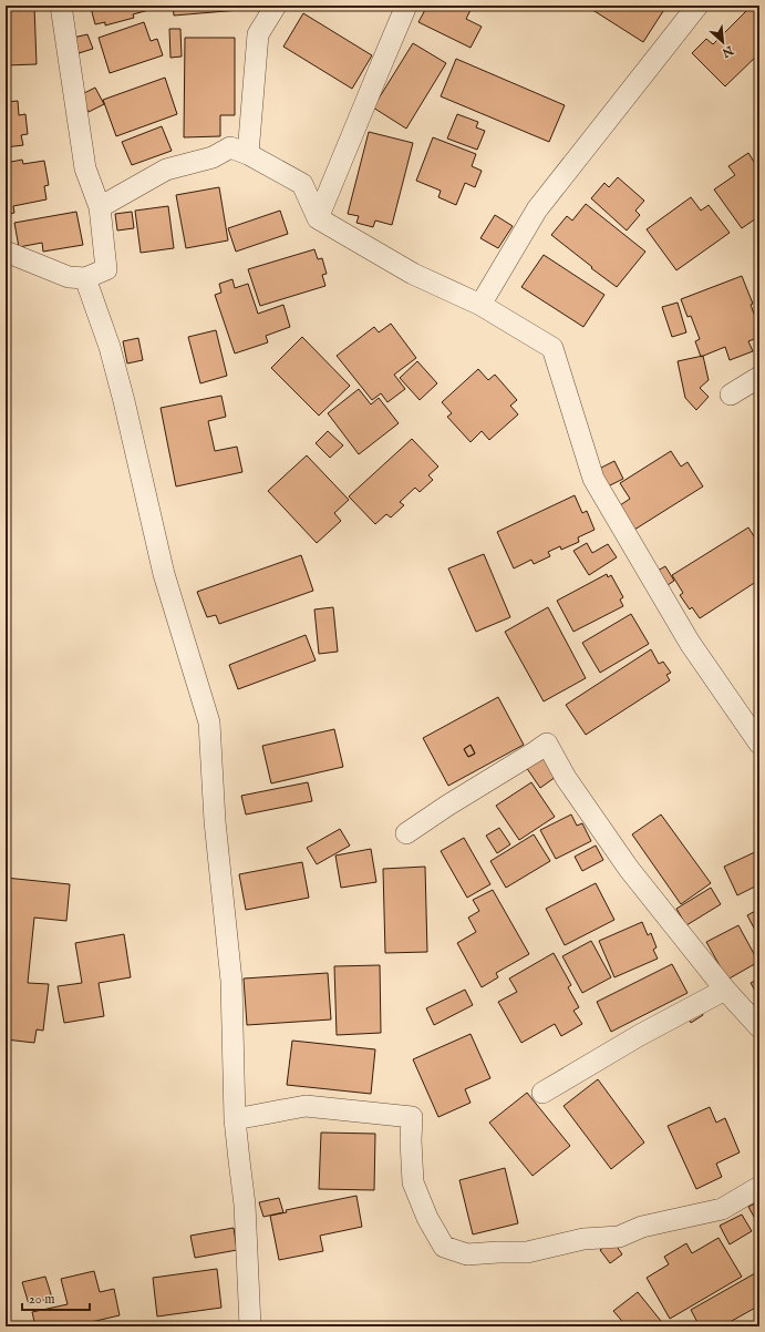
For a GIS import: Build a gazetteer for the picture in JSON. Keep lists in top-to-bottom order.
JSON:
{
  "scale_bar": "20 m",
  "north": "bottom right"
}
